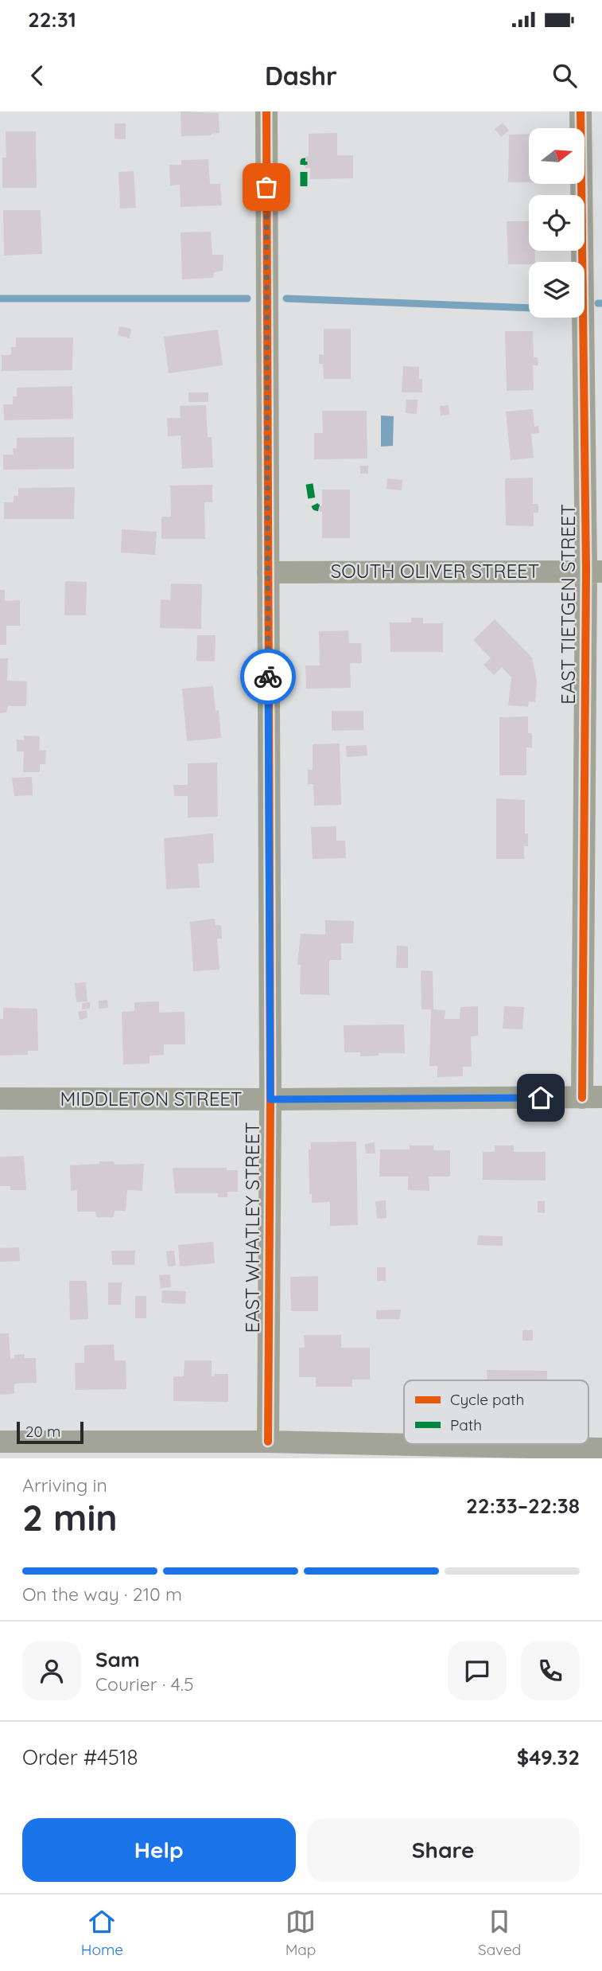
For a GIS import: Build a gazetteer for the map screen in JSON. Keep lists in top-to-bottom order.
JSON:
{
  "streets": {
    "street": [
      "SOUTH OLIVER STREET",
      "EAST TIETGEN STREET",
      "MIDDLETON STREET",
      "EAST WHATLEY STREET"
    ]
  },
  "crossings": [
    ["SOUTH OLIVER STREET", "EAST TIETGEN STREET"],
    ["SOUTH OLIVER STREET", "EAST WHATLEY STREET"],
    ["EAST TIETGEN STREET", "MIDDLETON STREET"],
    ["MIDDLETON STREET", "EAST WHATLEY STREET"]
  ],
  "legend": ["Cycle path", "Path"],
  "scale_bar": "20 m",
  "north": "right",
  "page": {
    "status": "22:31",
    "header": "Dashr",
    "scale": "20 m",
    "heading": ["2 min", "Arriving in", "22:33–22:38"],
    "panel": [
      "Sam",
      "Courier · 4.5",
      "Order #4518",
      "$49.32"
    ],
    "bar": "On the way · 210 m",
    "buttons": ["Help", "Share"],
    "tabs": ["Home", "Map", "Saved"]
  }
}
